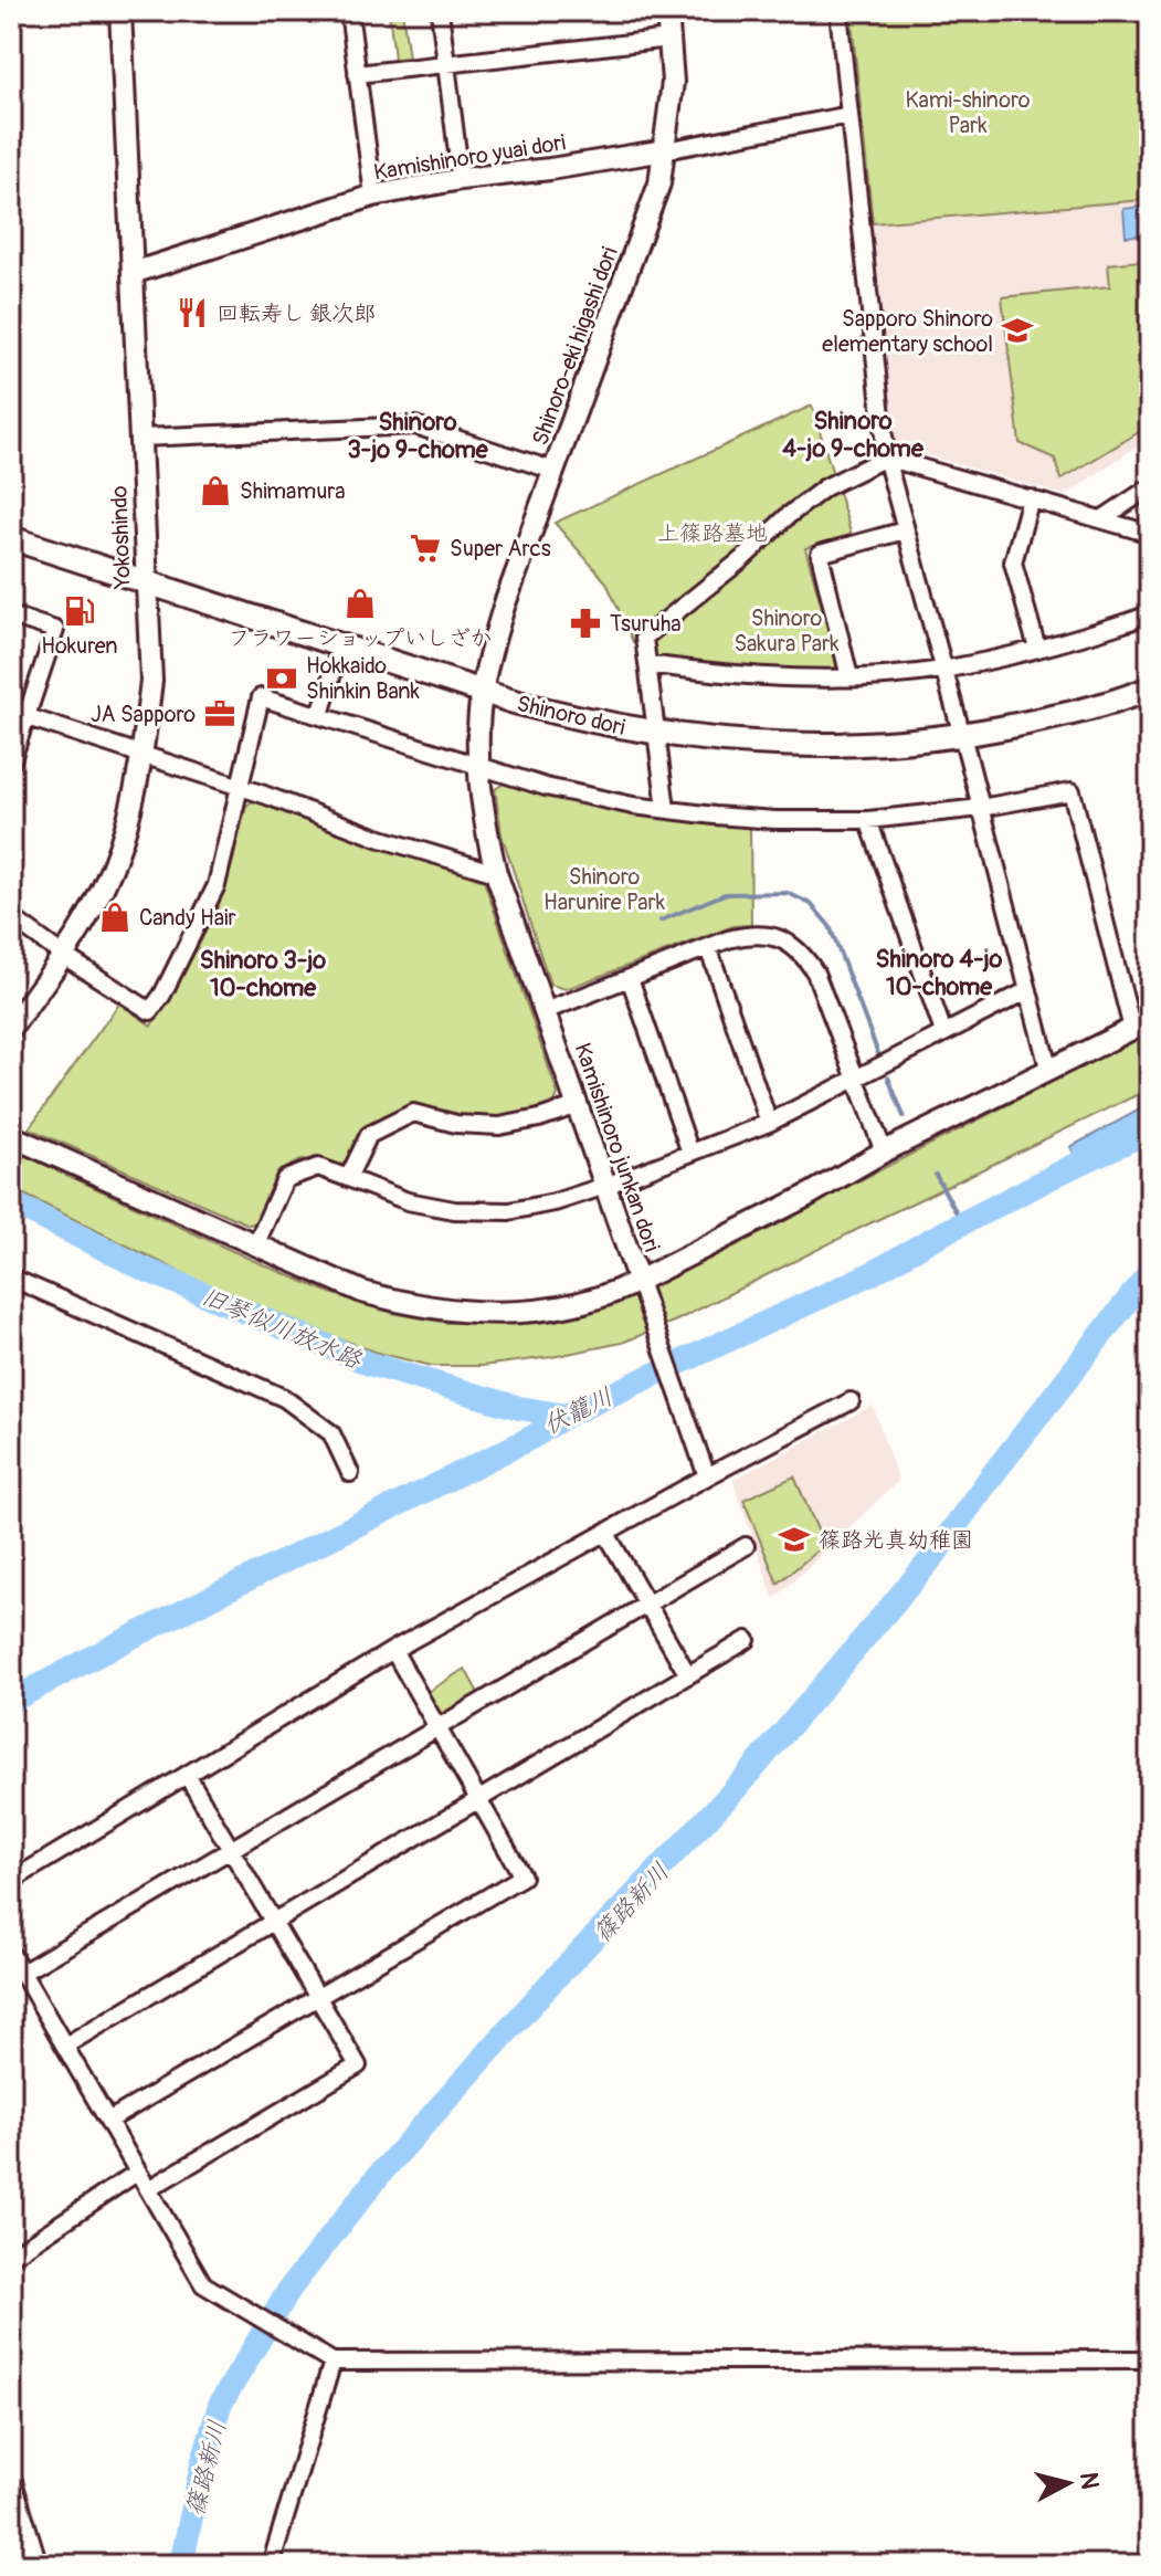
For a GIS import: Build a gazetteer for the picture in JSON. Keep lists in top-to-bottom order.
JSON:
{
  "streets": {
    "main road": ["Shinoro dori"],
    "street": [
      "Kamishinoro yuai dori",
      "Shinoro-eki higashi dori",
      "Yokoshindo",
      "Kamishinoro junkan dori"
    ]
  },
  "crossings": [
    ["Kamishinoro yuai dori", "Shinoro-eki higashi dori"],
    ["Kamishinoro yuai dori", "Yokoshindo"],
    ["Shinoro-eki higashi dori", "Shinoro dori"],
    ["Shinoro-eki higashi dori", "Kamishinoro junkan dori"],
    ["Yokoshindo", "Shinoro dori"],
    ["Shinoro dori", "Kamishinoro junkan dori"]
  ],
  "districts": [
    "Shinoro 4-jo 9-chome",
    "Shinoro 3-jo 9-chome",
    "Shinoro 4-jo 10-chome",
    "Shinoro 3-jo 10-chome"
  ],
  "water": ["旧琴似川放水路", "伏籠川", "篠路新川"],
  "parks": [
    "Kami-shinoro Park",
    "上篠路墓地",
    "Shinoro Sakura Park",
    "Shinoro Harunire Park"
  ],
  "places": {
    "restaurant": ["回転寿し 銀次郎"],
    "school or university": ["Sapporo Shinoro elementary school", "篠路光真幼稚園"],
    "shop": ["Shimamura", "フラワーショップいしざか", "Candy Hair"],
    "supermarket": ["Super Arcs"],
    "fuel station": ["Hokuren"],
    "pharmacy": ["Tsuruha"],
    "bank": ["Hokkaido Shinkin Bank"],
    "office": ["JA Sapporo"]
  },
  "north": "right"
}
